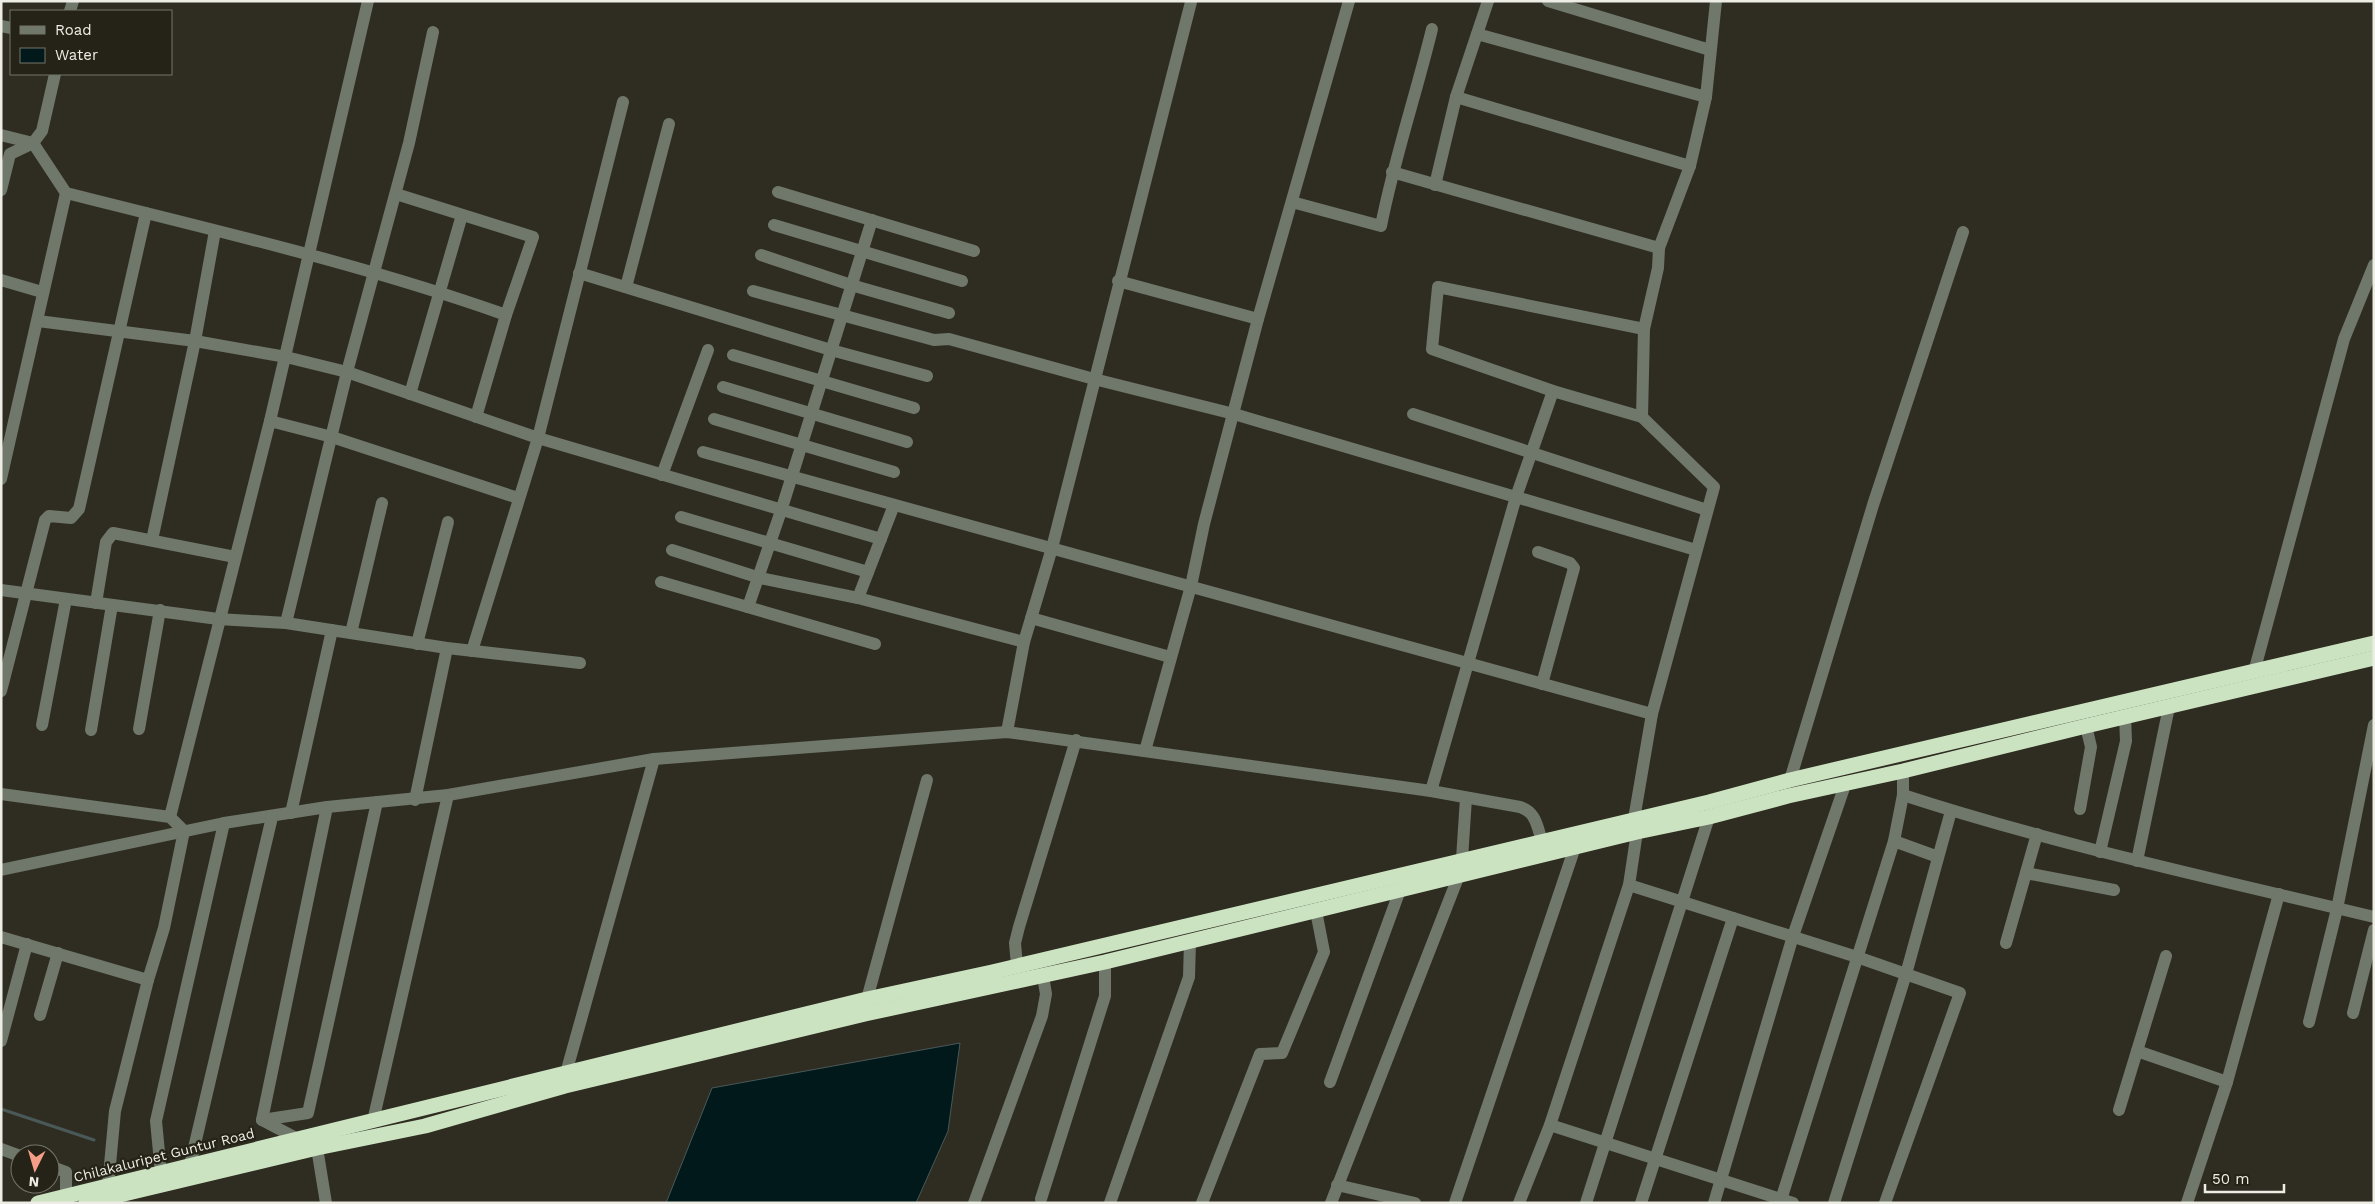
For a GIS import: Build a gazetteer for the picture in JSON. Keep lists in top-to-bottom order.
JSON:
{
  "streets": {
    "highway": ["Chilakaluripet Guntur Road"]
  },
  "legend": ["Road", "Water"],
  "scale_bar": "50 m",
  "north": "bottom"
}
